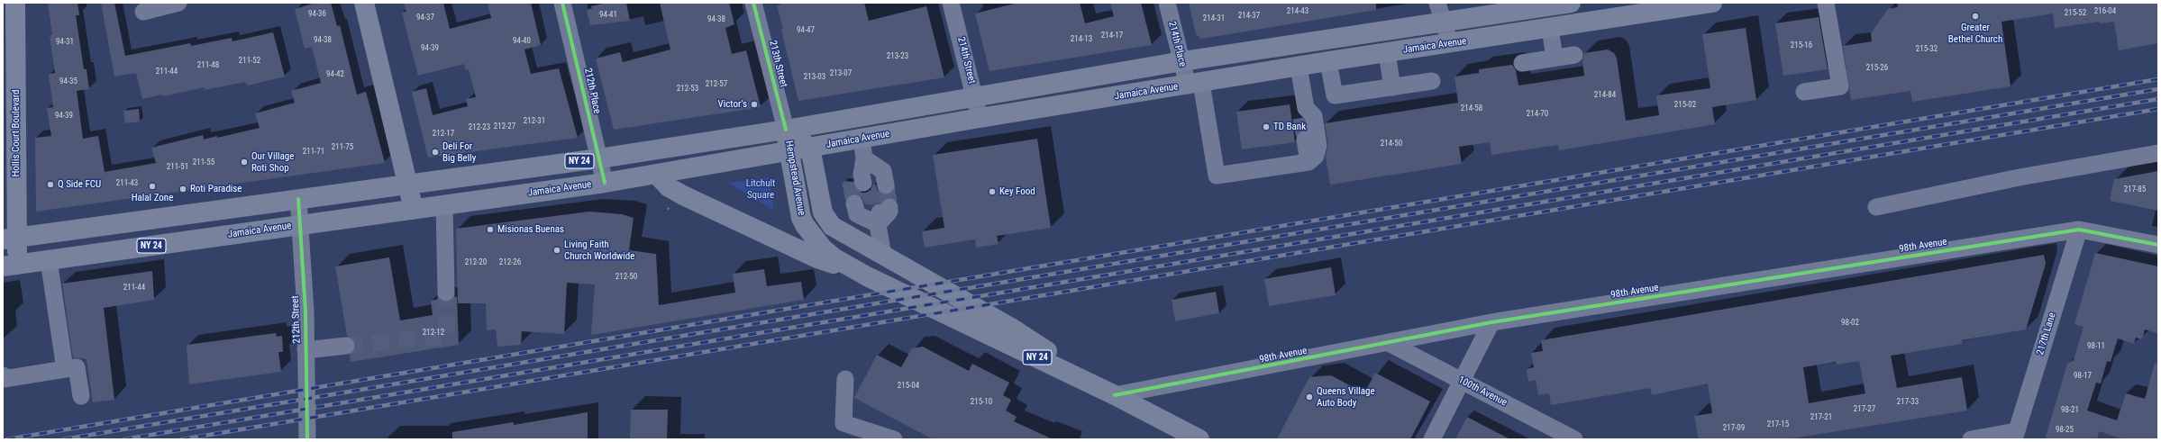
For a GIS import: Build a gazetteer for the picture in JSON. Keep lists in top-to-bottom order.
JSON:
{
  "streets": {
    "main road": [
      "Jamaica Avenue",
      "Hollis Court Boulevard",
      "NY 24",
      "Hempstead Avenue"
    ],
    "street": [
      "214th Place",
      "214th Street",
      "213th Street",
      "212th Place",
      "98th Avenue",
      "212th Street",
      "217th Lane",
      "100th Avenue"
    ]
  },
  "crossings": [
    ["214th Place", "Jamaica Avenue"],
    ["Jamaica Avenue", "214th Street"],
    ["Jamaica Avenue", "212th Place"],
    ["Jamaica Avenue", "Hollis Court Boulevard"],
    ["Jamaica Avenue", "NY 24"],
    ["Jamaica Avenue", "Hempstead Avenue"],
    ["Jamaica Avenue", "212th Street"],
    ["213th Street", "NY 24"],
    ["213th Street", "Hempstead Avenue"],
    ["212th Place", "NY 24"],
    ["NY 24", "Hempstead Avenue"],
    ["Hempstead Avenue", "98th Avenue"],
    ["98th Avenue", "217th Lane"],
    ["98th Avenue", "100th Avenue"]
  ],
  "parks": ["Litchult Square"],
  "places": [
    "Greater Bethel Church",
    "Victor’s",
    "TD Bank",
    "Deli For Big Belly",
    "Our Village Roti Shop",
    "Q Side FCU",
    "Halal Zone",
    "Roti Paradise",
    "Key Food",
    "Misionas Buenas",
    "Living Faith Church Worldwide",
    "Queens Village Auto Body"
  ],
  "house_numbers": [
    "214-43",
    "216-04",
    "215-52",
    "94-36",
    "94-41",
    "214-37",
    "94-37",
    "214-31",
    "94-38",
    "94-47",
    "214-17",
    "214-13",
    "94-38",
    "94-40",
    "94-31",
    "215-16",
    "94-39",
    "215-32",
    "213-23",
    "211-52",
    "211-48",
    "215-26",
    "211-44",
    "213-07",
    "94-42",
    "213-03",
    "94-35",
    "212-57",
    "212-53",
    "214-84",
    "215-02",
    "214-58",
    "214-70",
    "94-39",
    "212-31",
    "212-27",
    "212-23",
    "212-17",
    "214-50",
    "211-75",
    "211-71",
    "211-55",
    "211-51",
    "211-43",
    "217-85",
    "212-20",
    "212-26",
    "212-50",
    "211-44",
    "98-02",
    "212-12",
    "98-11",
    "98-17",
    "215-04",
    "215-10",
    "217-33",
    "217-27",
    "98-21",
    "217-21",
    "217-15",
    "217-09",
    "98-25"
  ]
}
